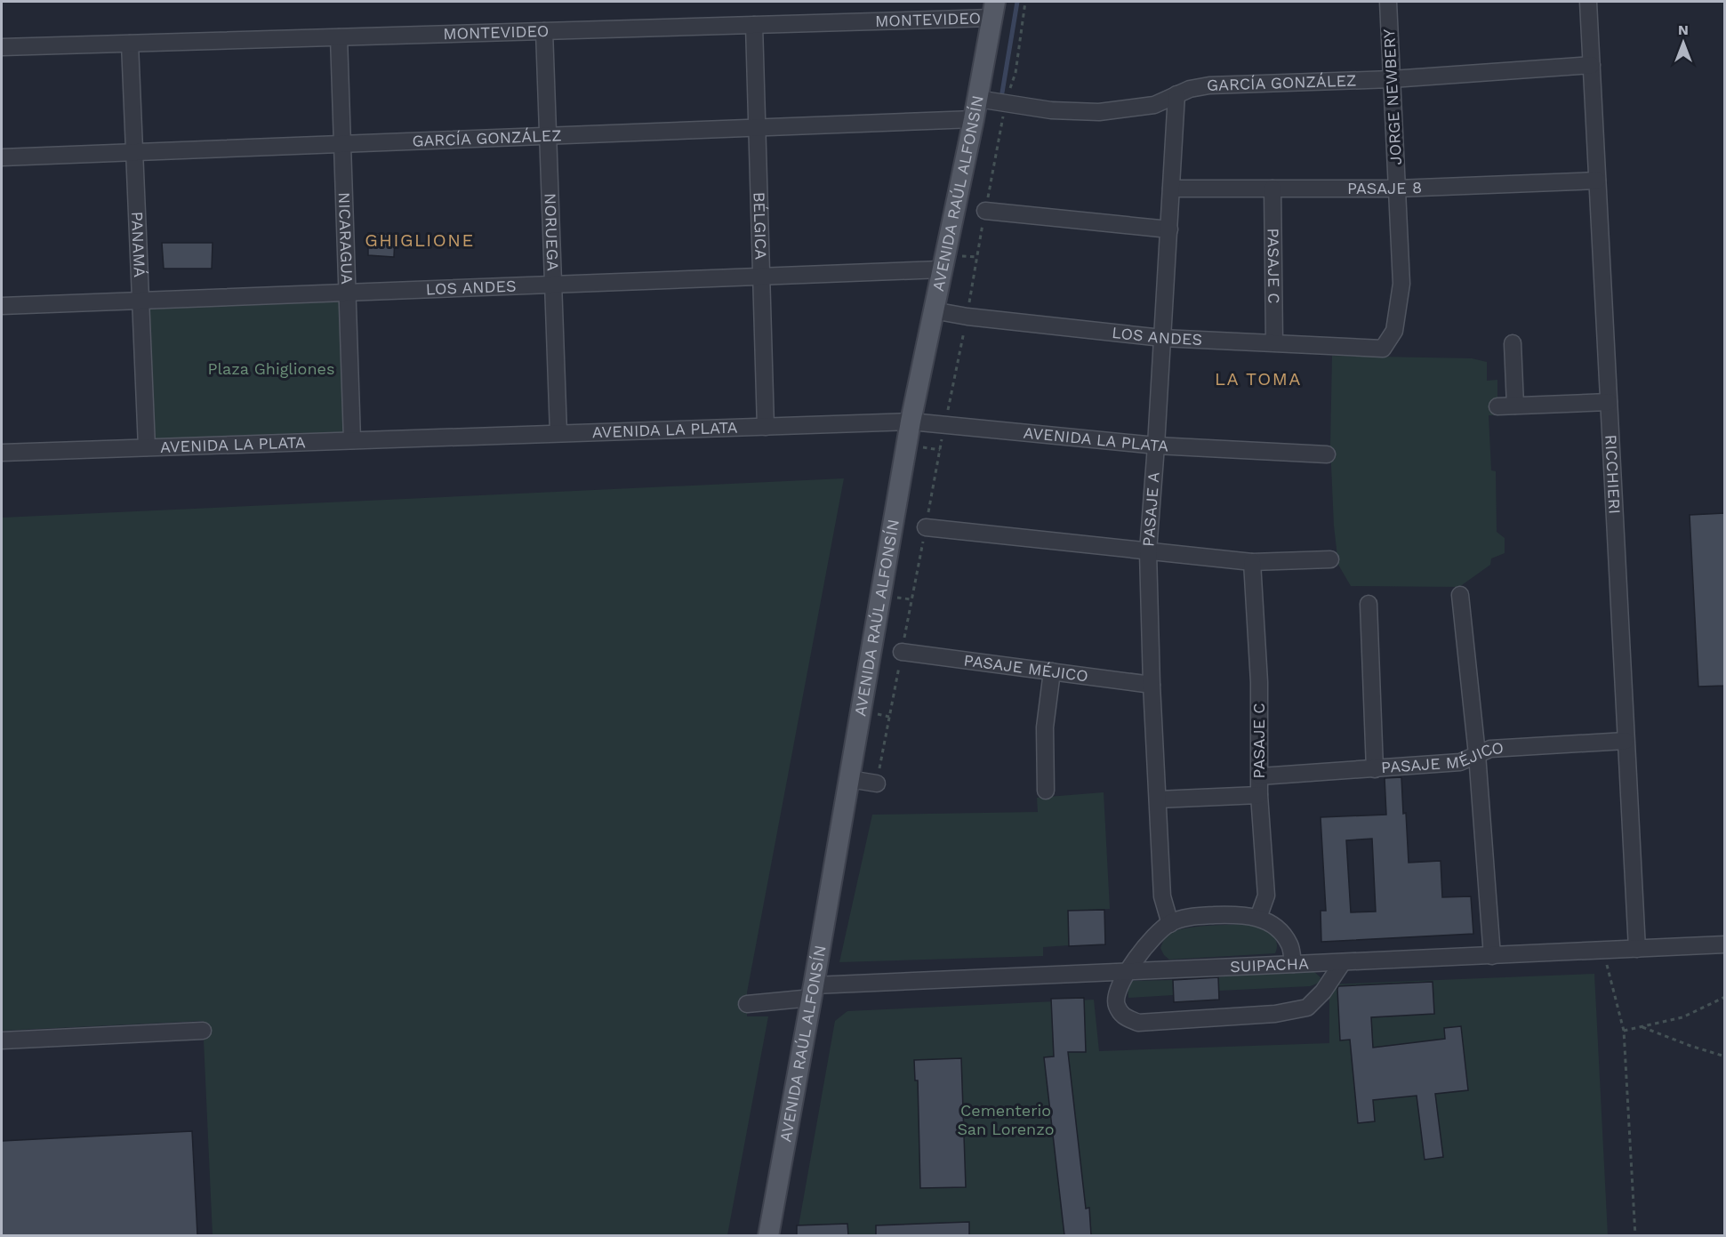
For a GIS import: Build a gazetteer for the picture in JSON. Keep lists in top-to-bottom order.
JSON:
{
  "streets": {
    "main road": ["AVENIDA RAÚL ALFONSÍN"],
    "street": [
      "MONTEVIDEO",
      "GARCÍA GONZÁLEZ",
      "JORGE NEWBERY",
      "PASAJE 8",
      "BÉLGICA",
      "NORUEGA",
      "NICARAGUA",
      "PANAMÁ",
      "PASAJE C",
      "LOS ANDES",
      "AVENIDA LA PLATA",
      "RICCHIERI",
      "PASAJE A",
      "PASAJE MÉJICO",
      "SUIPACHA"
    ]
  },
  "crossings": [
    ["MONTEVIDEO", "AVENIDA RAÚL ALFONSÍN"],
    ["MONTEVIDEO", "BÉLGICA"],
    ["MONTEVIDEO", "NORUEGA"],
    ["MONTEVIDEO", "NICARAGUA"],
    ["MONTEVIDEO", "PANAMÁ"],
    ["GARCÍA GONZÁLEZ", "JORGE NEWBERY"],
    ["GARCÍA GONZÁLEZ", "AVENIDA RAÚL ALFONSÍN"],
    ["GARCÍA GONZÁLEZ", "BÉLGICA"],
    ["GARCÍA GONZÁLEZ", "NORUEGA"],
    ["GARCÍA GONZÁLEZ", "NICARAGUA"],
    ["GARCÍA GONZÁLEZ", "PANAMÁ"],
    ["GARCÍA GONZÁLEZ", "RICCHIERI"],
    ["GARCÍA GONZÁLEZ", "PASAJE A"],
    ["JORGE NEWBERY", "PASAJE 8"],
    ["JORGE NEWBERY", "LOS ANDES"],
    ["PASAJE 8", "PASAJE C"],
    ["PASAJE 8", "RICCHIERI"],
    ["PASAJE 8", "PASAJE A"],
    ["AVENIDA RAÚL ALFONSÍN", "LOS ANDES"],
    ["AVENIDA RAÚL ALFONSÍN", "AVENIDA LA PLATA"],
    ["AVENIDA RAÚL ALFONSÍN", "SUIPACHA"],
    ["BÉLGICA", "LOS ANDES"],
    ["BÉLGICA", "AVENIDA LA PLATA"],
    ["NORUEGA", "LOS ANDES"],
    ["NORUEGA", "AVENIDA LA PLATA"],
    ["NICARAGUA", "LOS ANDES"],
    ["NICARAGUA", "AVENIDA LA PLATA"],
    ["PANAMÁ", "LOS ANDES"],
    ["PANAMÁ", "AVENIDA LA PLATA"],
    ["PASAJE C", "LOS ANDES"],
    ["PASAJE C", "PASAJE MÉJICO"],
    ["LOS ANDES", "PASAJE A"],
    ["AVENIDA LA PLATA", "PASAJE A"],
    ["RICCHIERI", "PASAJE MÉJICO"],
    ["RICCHIERI", "SUIPACHA"],
    ["PASAJE A", "PASAJE MÉJICO"]
  ],
  "districts": ["GHIGLIONE", "LA TOMA"],
  "parks": ["Plaza Ghigliones", "Cementerio San Lorenzo"],
  "north": "top"
}
